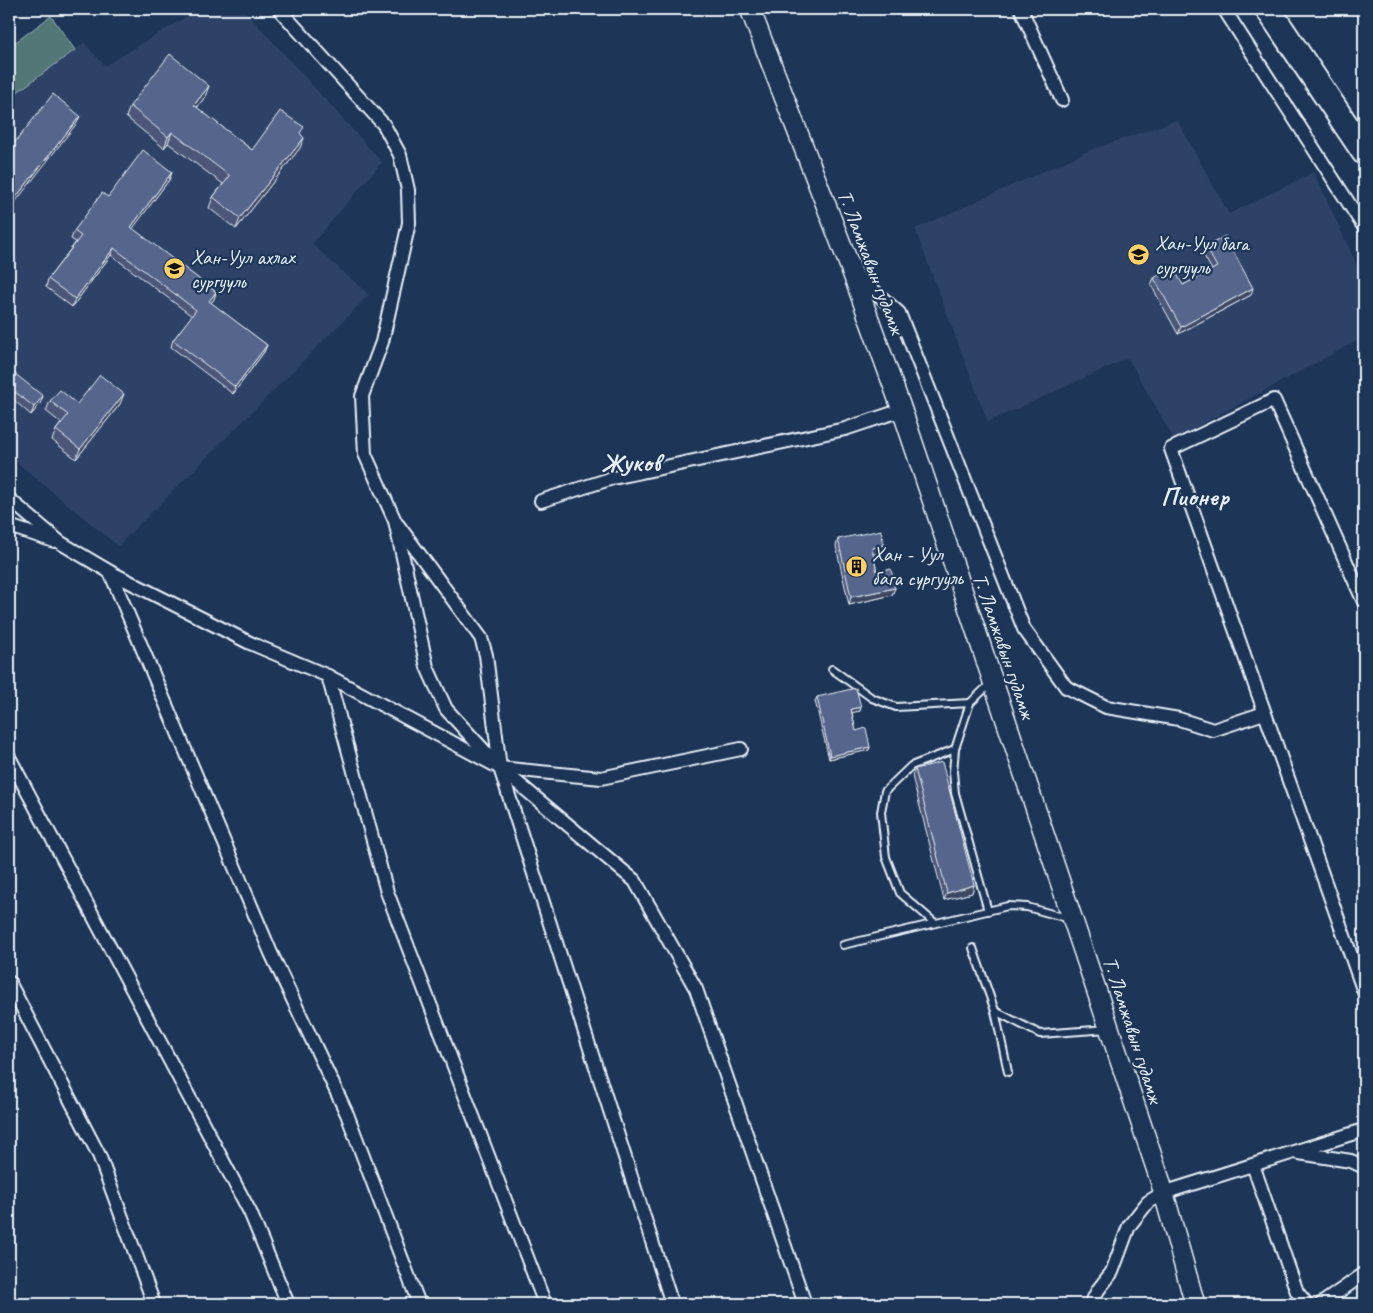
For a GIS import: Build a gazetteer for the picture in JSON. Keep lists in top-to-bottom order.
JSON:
{
  "streets": {
    "street": ["Т. Ламжавын гудамж"]
  },
  "districts": ["Жуков", "Пионер"],
  "places": {
    "school or university": ["Хан-Уул бага сургууль", "Хан-Уул ахлах сургууль"],
    "building": ["Хан - Уул бага сургууль"]
  }
}
